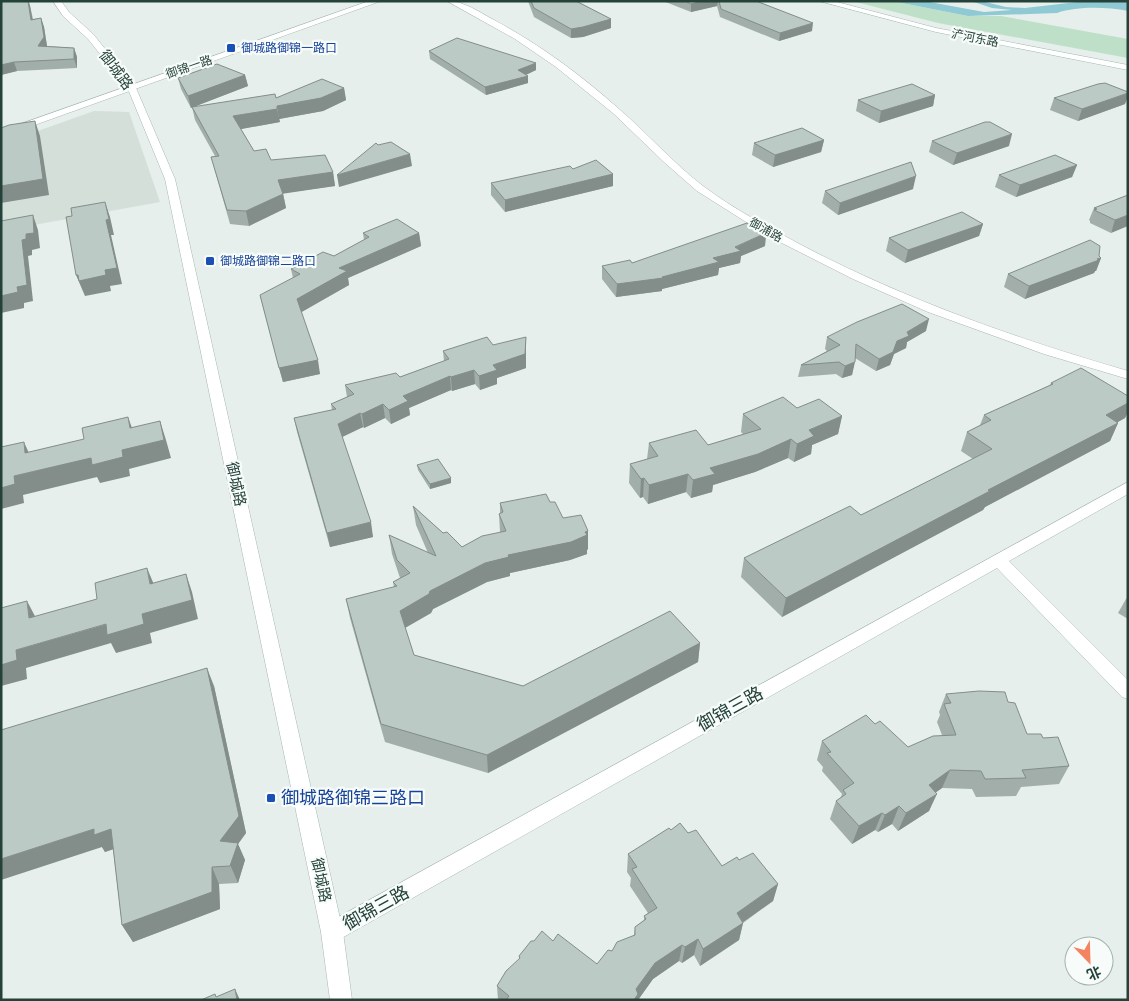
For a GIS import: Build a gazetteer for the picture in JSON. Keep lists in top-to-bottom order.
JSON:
{
  "streets": {
    "street": [
      "浐河东路",
      "御锦一路",
      "御城路",
      "御浦路",
      "御锦三路"
    ]
  },
  "crossings": [
    ["御锦一路", "御城路"],
    ["御城路", "御锦三路"]
  ],
  "places": {
    "transit": ["御城路御锦一路口", "御城路御锦二路口", "御城路御锦三路口"]
  },
  "north": "bottom right"
}
